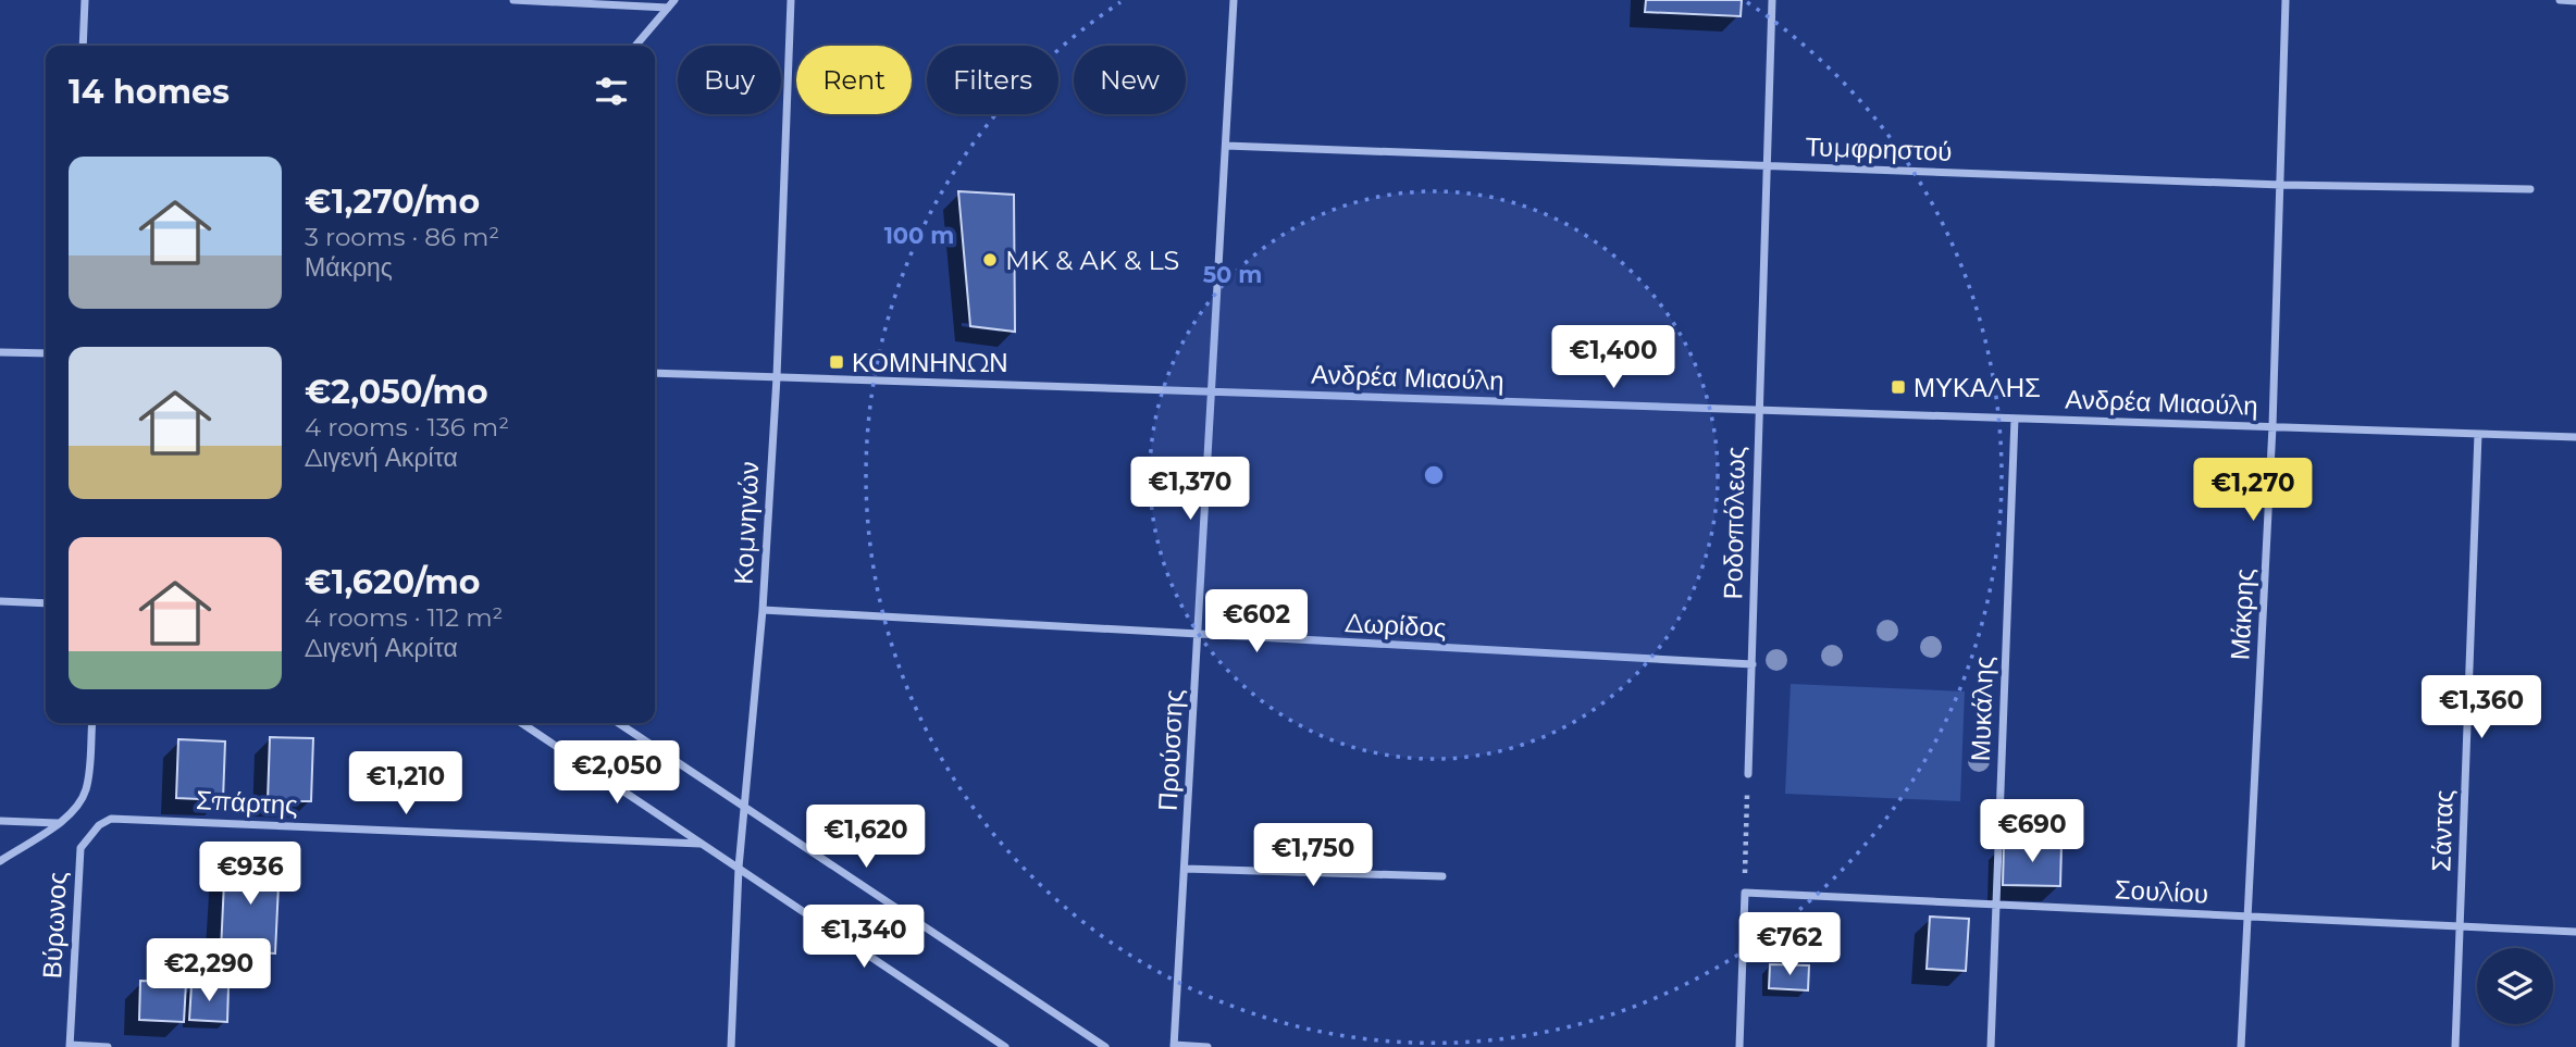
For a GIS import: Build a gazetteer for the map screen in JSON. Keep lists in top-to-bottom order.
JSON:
{
  "streets": {
    "street": [
      "Τυμφρηστού",
      "Ανδρέα Μιαούλη",
      "Κομνηνών",
      "Ροδοπόλεως",
      "Μάκρης",
      "Δωρίδος",
      "Μυκάλης",
      "Προύσσης",
      "Σπάρτης",
      "Σάντας",
      "Σουλίου",
      "Βύρωνος"
    ]
  },
  "crossings": [
    ["Τυμφρηστού", "Ροδοπόλεως"],
    ["Τυμφρηστού", "Μάκρης"],
    ["Τυμφρηστού", "Προύσσης"],
    ["Ανδρέα Μιαούλη", "Κομνηνών"],
    ["Ανδρέα Μιαούλη", "Ροδοπόλεως"],
    ["Ανδρέα Μιαούλη", "Μάκρης"],
    ["Ανδρέα Μιαούλη", "Μυκάλης"],
    ["Ανδρέα Μιαούλη", "Προύσσης"],
    ["Ανδρέα Μιαούλη", "Σάντας"],
    ["Κομνηνών", "Δωρίδος"],
    ["Ροδοπόλεως", "Δωρίδος"],
    ["Μάκρης", "Σουλίου"],
    ["Δωρίδος", "Προύσσης"],
    ["Μυκάλης", "Σουλίου"],
    ["Σπάρτης", "Βύρωνος"],
    ["Σάντας", "Σουλίου"]
  ],
  "places": {
    "other": ["MK & AK & LS"],
    "transit": ["ΚΟΜΝΗΝΩΝ", "ΜΥΚΑΛΗΣ"]
  },
  "page": {
    "chip": [
      "Buy",
      "Rent",
      "Filters",
      "New"
    ],
    "heading": "14 homes",
    "list": [
      {
        "name": "€1,270/mo",
        "note": "3 rooms · 86 m² · Μάκρης"
      },
      {
        "name": "€2,050/mo",
        "note": "4 rooms · 136 m² · Διγενή Ακρίτα"
      },
      {
        "name": "€1,620/mo",
        "note": "4 rooms · 112 m² · Διγενή Ακρίτα"
      }
    ],
    "price": [
      "€1,400",
      "€1,370",
      "€1,270",
      "€602",
      "€1,360",
      "€2,050",
      "€1,210",
      "€690",
      "€1,620",
      "€1,750",
      "€936",
      "€1,340",
      "€762",
      "€2,290"
    ]
  },
  "rings": ["100 m", "50 m"]
}
